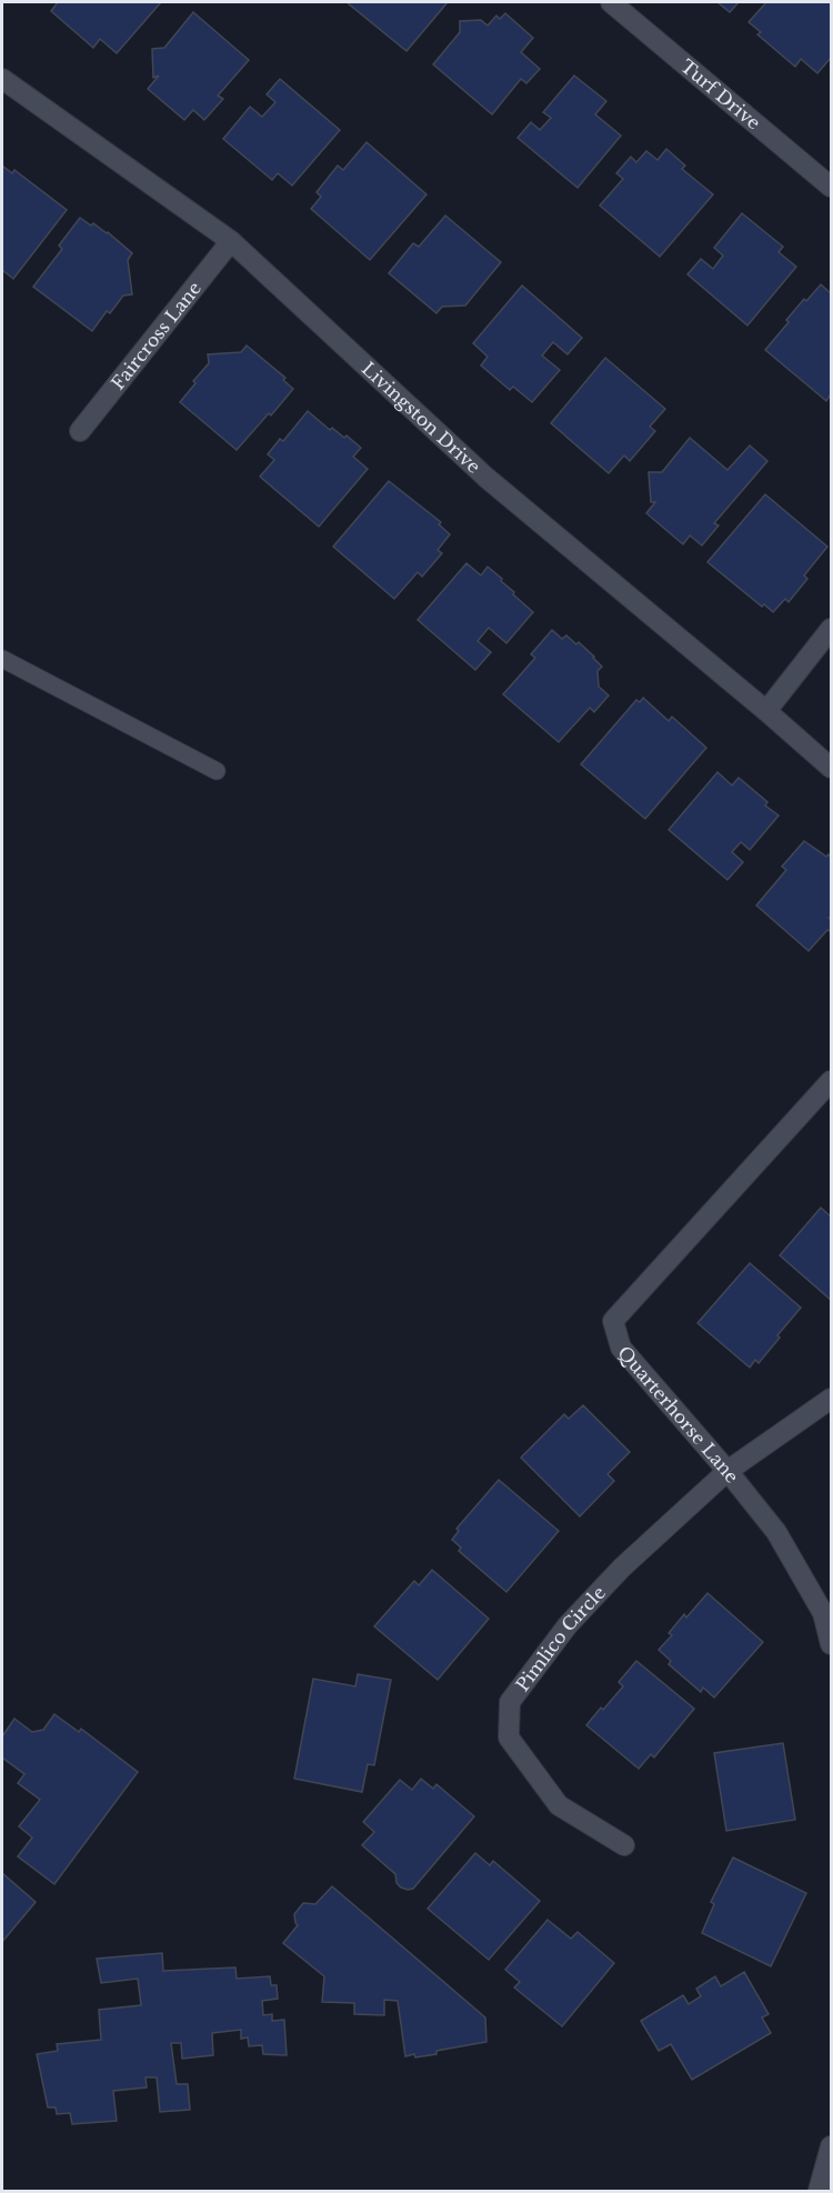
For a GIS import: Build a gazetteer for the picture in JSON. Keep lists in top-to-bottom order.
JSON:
{
  "streets": {
    "street": [
      "Turf Drive",
      "Faircross Lane",
      "Livingston Drive",
      "Quarterhorse Lane",
      "Pimlico Circle"
    ]
  },
  "crossings": [
    ["Faircross Lane", "Livingston Drive"],
    ["Quarterhorse Lane", "Pimlico Circle"]
  ]
}
